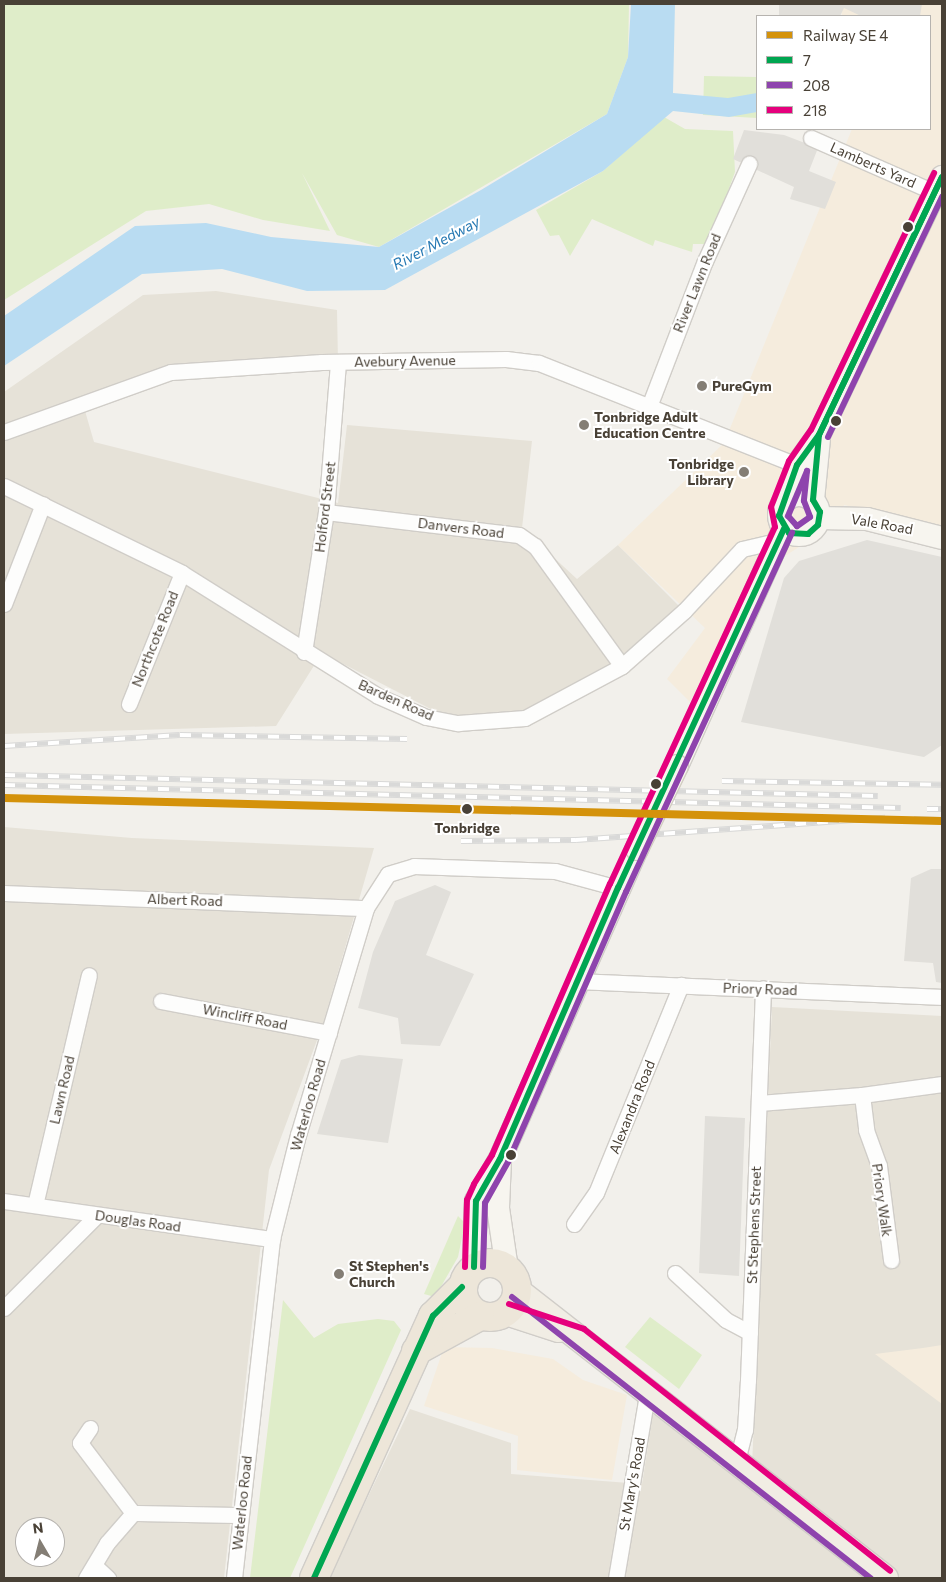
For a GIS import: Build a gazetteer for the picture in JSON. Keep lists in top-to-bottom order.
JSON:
{
  "streets": {
    "main road": ["Vale Road"],
    "street": [
      "Lamberts Yard",
      "River Lawn Road",
      "Avebury Avenue",
      "Holford Street",
      "Danvers Road",
      "Northcote Road",
      "Barden Road",
      "Albert Road",
      "Priory Road",
      "Wincliff Road",
      "Lawn Road",
      "Waterloo Road",
      "Alexandra Road",
      "Priory Walk",
      "Douglas Road",
      "St Stephens Street",
      "St Mary's Road"
    ]
  },
  "crossings": [
    ["River Lawn Road", "Avebury Avenue"],
    ["Avebury Avenue", "Holford Street"],
    ["Holford Street", "Danvers Road"],
    ["Holford Street", "Barden Road"],
    ["Vale Road", "Barden Road"],
    ["Danvers Road", "Barden Road"],
    ["Northcote Road", "Barden Road"],
    ["Albert Road", "Waterloo Road"],
    ["Priory Road", "Alexandra Road"],
    ["Priory Road", "St Stephens Street"],
    ["Wincliff Road", "Waterloo Road"],
    ["Lawn Road", "Douglas Road"],
    ["Waterloo Road", "Douglas Road"]
  ],
  "water": ["River Medway"],
  "places": [
    "PureGym",
    "Tonbridge Adult Education Centre",
    "Tonbridge Library",
    "Tonbridge",
    "St Stephen's Church"
  ],
  "lines": ["transit line 218", "transit line 7", "transit line 208"],
  "legend": [
    "Railway SE 4",
    "7",
    "208",
    "218"
  ],
  "north": "top"
}
